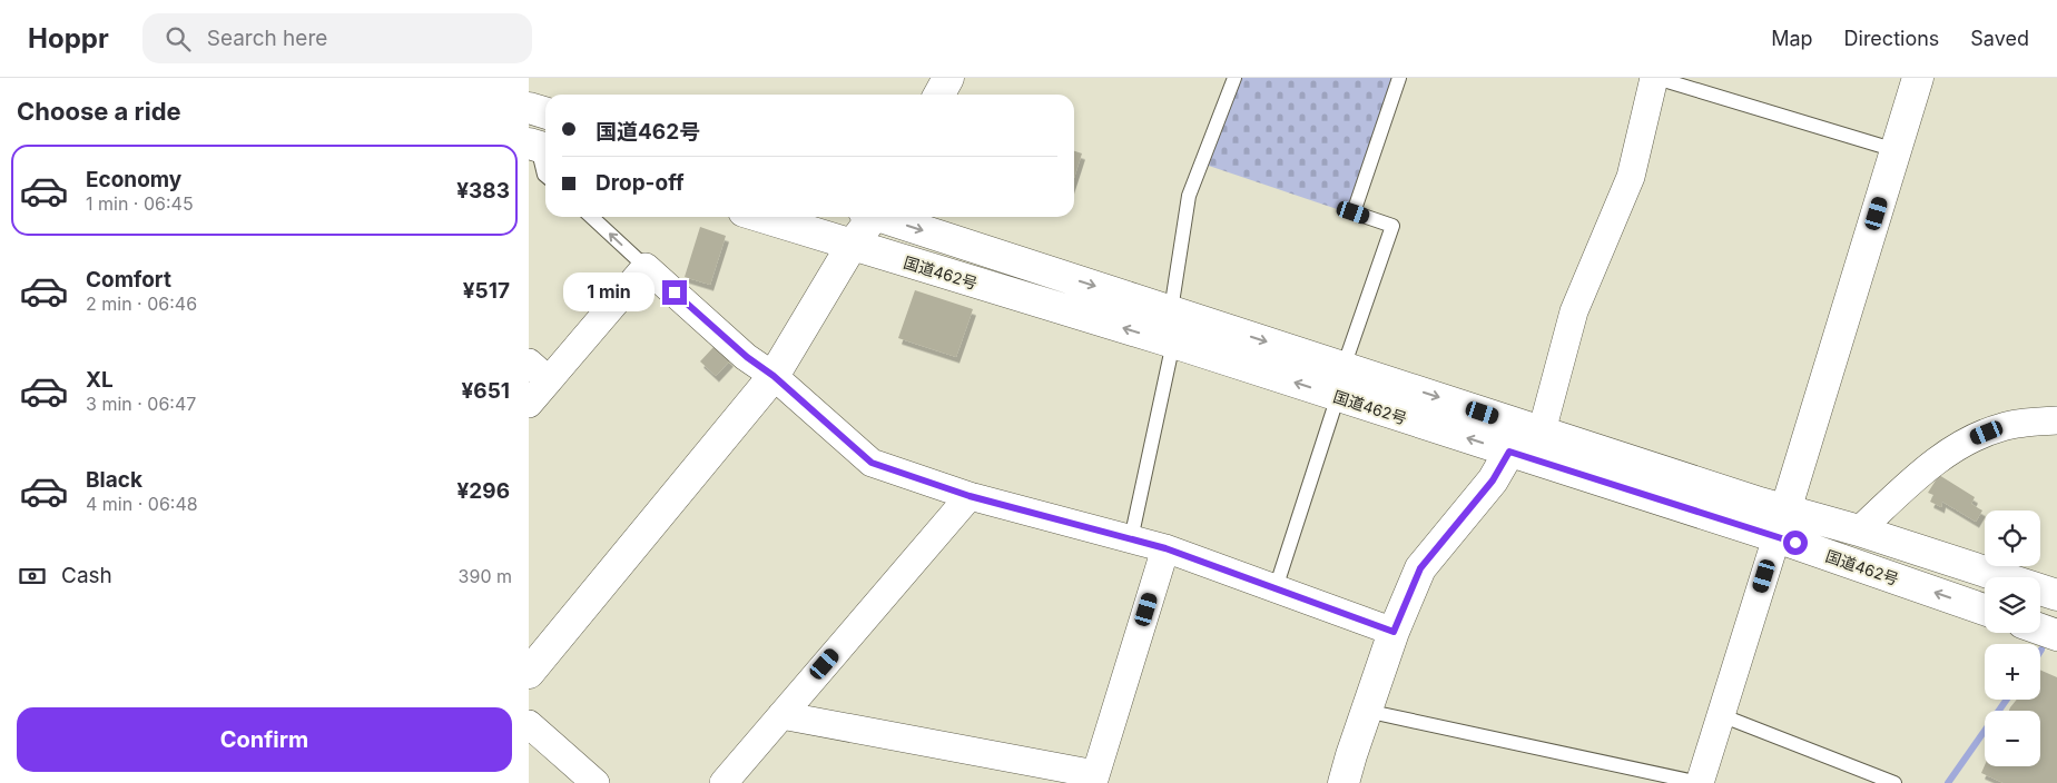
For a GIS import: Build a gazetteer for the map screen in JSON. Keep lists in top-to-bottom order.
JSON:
{
  "streets": {
    "main road": ["国道462号"]
  },
  "page": {
    "header": "Hoppr",
    "search": "Search here",
    "nav": ["Map", "Directions", "Saved"],
    "heading": "Choose a ride",
    "banner": ["国道462号", "Drop-off"],
    "list": [
      {
        "name": "Economy",
        "note": "1 min · 06:45",
        "value": "¥383"
      },
      {
        "name": "Comfort",
        "note": "2 min · 06:46",
        "value": "¥517"
      },
      {
        "name": "XL",
        "note": "3 min · 06:47",
        "value": "¥651"
      },
      {
        "name": "Black",
        "note": "4 min · 06:48",
        "value": "¥296"
      }
    ],
    "bubble": "1 min",
    "map_buttons": ["+", "−"],
    "pay": ["Cash", "390 m"],
    "buttons": "Confirm"
  }
}
